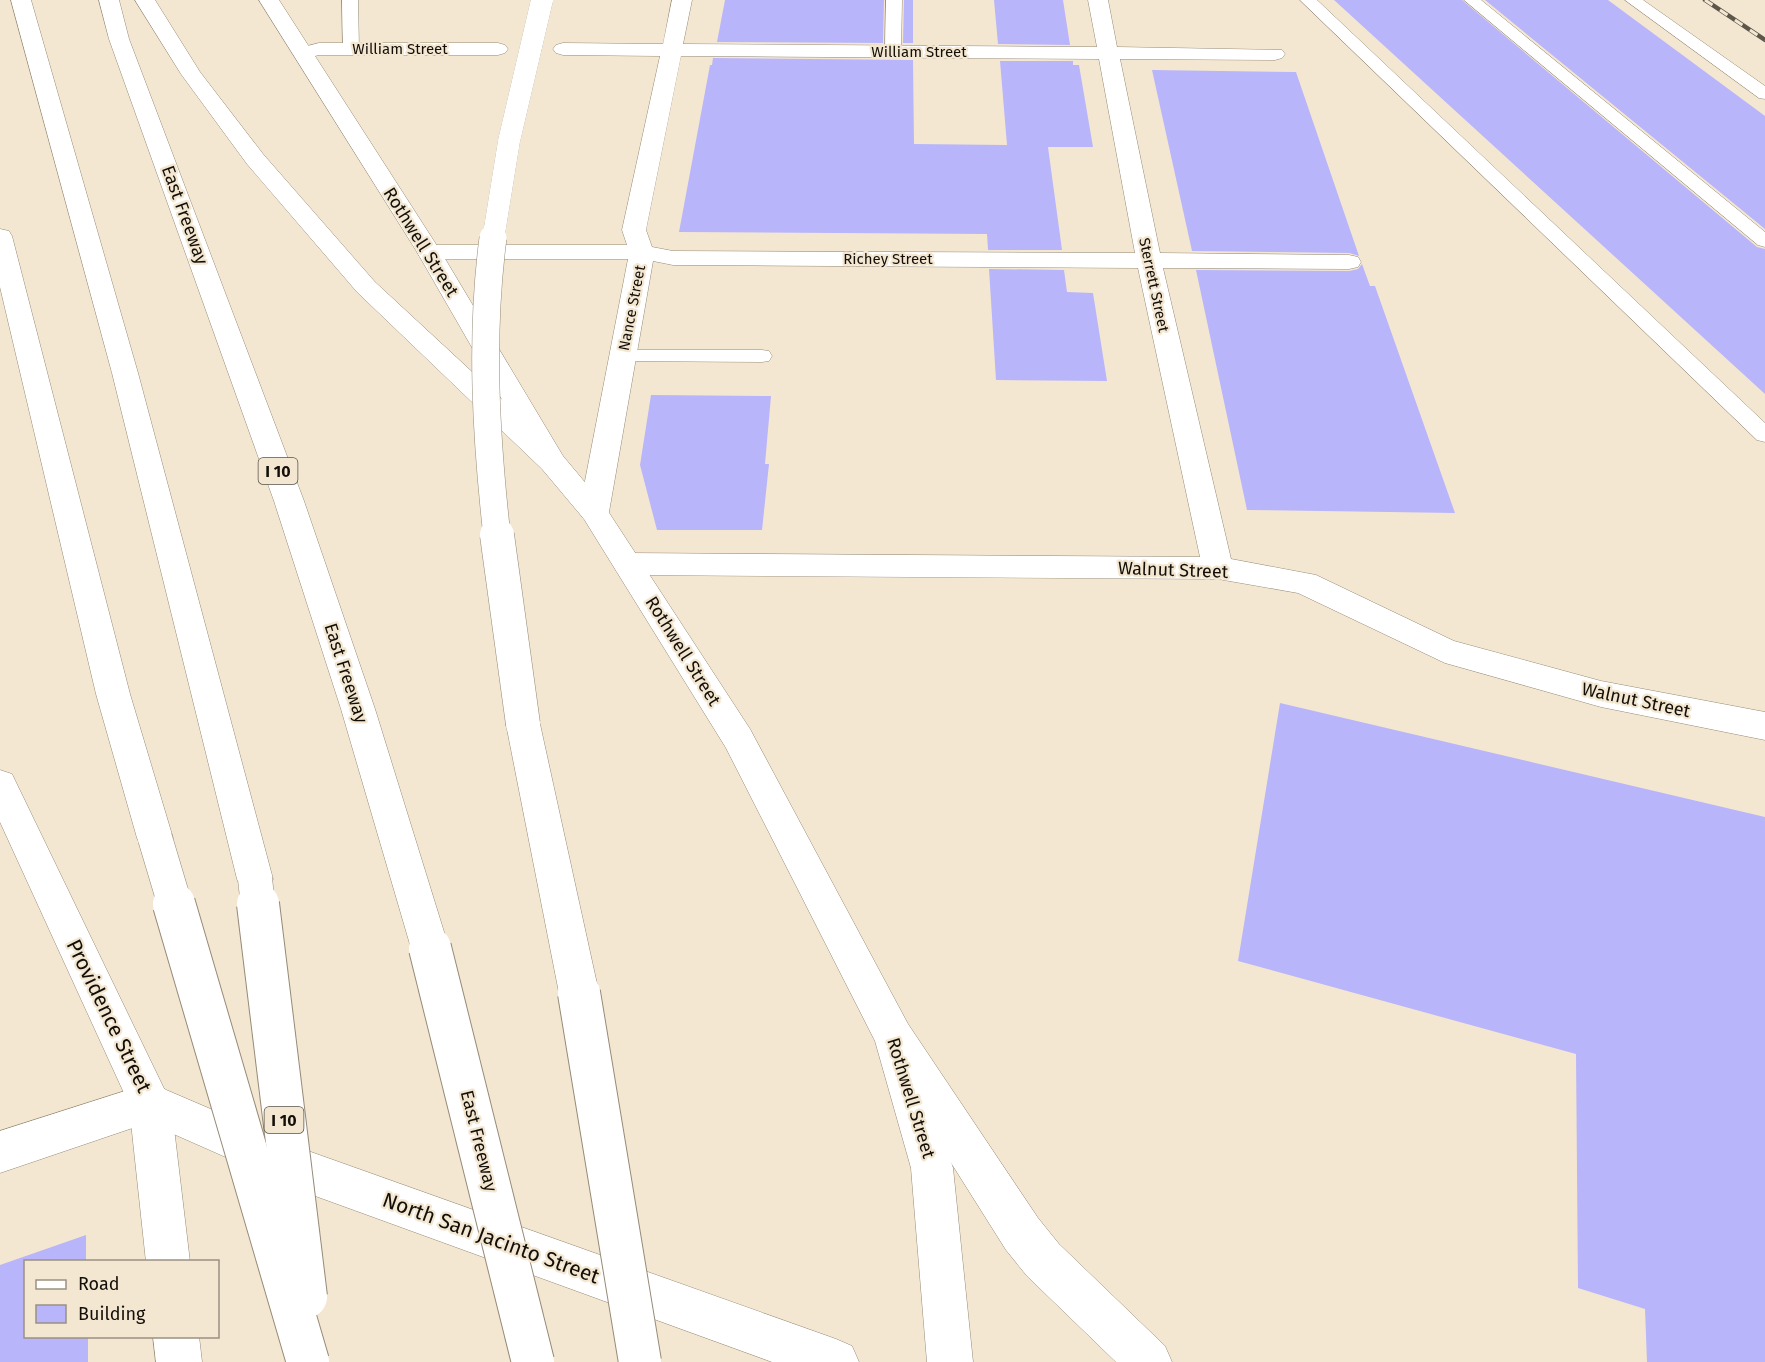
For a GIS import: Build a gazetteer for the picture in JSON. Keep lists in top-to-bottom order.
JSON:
{
  "streets": {
    "main road": [
      "William Street",
      "East Freeway",
      "Rothwell Street",
      "Richey Street",
      "Sterrett Street",
      "Nance Street",
      "I 10",
      "Walnut Street",
      "Providence Street",
      "North San Jacinto Street"
    ]
  },
  "crossings": [
    ["William Street", "Rothwell Street"],
    ["William Street", "Sterrett Street"],
    ["William Street", "Nance Street"],
    ["Rothwell Street", "Richey Street"],
    ["Rothwell Street", "Nance Street"],
    ["Rothwell Street", "Walnut Street"],
    ["Richey Street", "Sterrett Street"],
    ["Richey Street", "Nance Street"],
    ["Sterrett Street", "Walnut Street"],
    ["Providence Street", "North San Jacinto Street"]
  ],
  "legend": ["Road", "Building"]
}
